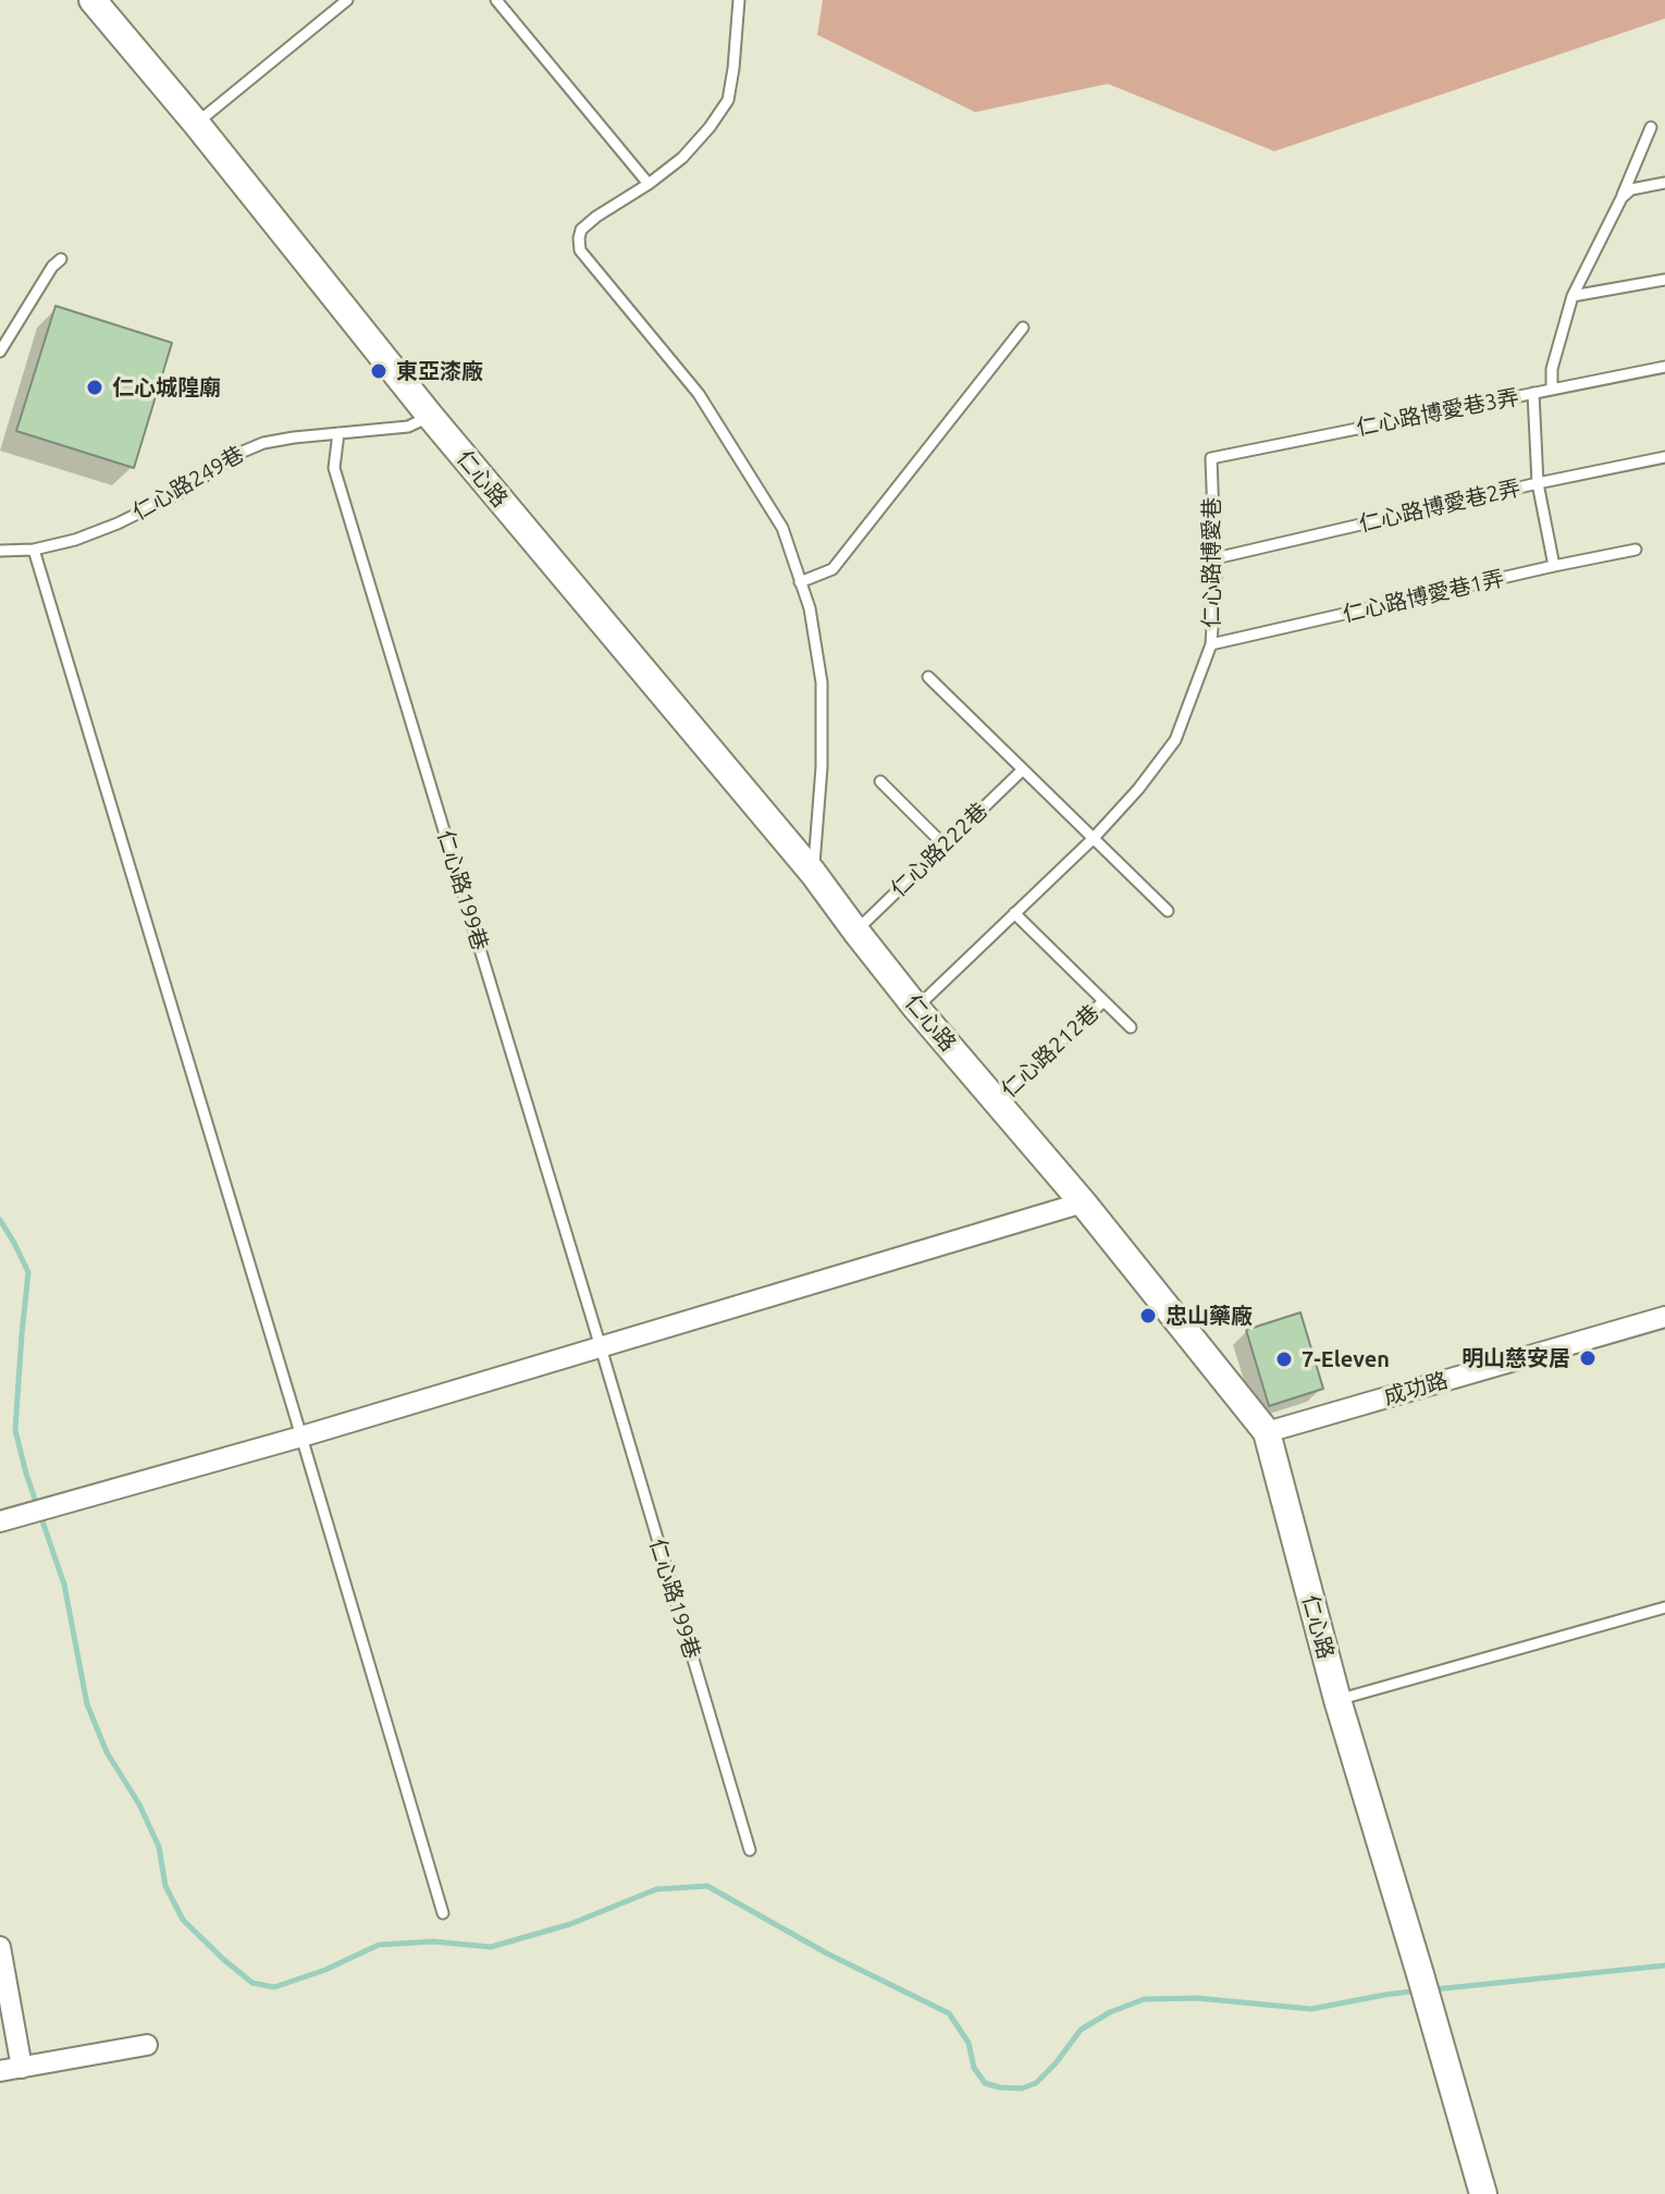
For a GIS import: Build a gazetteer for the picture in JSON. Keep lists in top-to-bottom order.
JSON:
{
  "streets": {
    "street": ["仁心路", "成功路"],
    "lane": [
      "仁心路博愛巷3弄",
      "仁心路249巷",
      "仁心路博愛巷2弄",
      "仁心路博愛巷",
      "仁心路博愛巷1弄",
      "仁心路222巷",
      "仁心路199巷",
      "仁心路212巷"
    ]
  },
  "crossings": [
    ["仁心路博愛巷3弄", "仁心路博愛巷"],
    ["仁心路", "仁心路249巷"],
    ["仁心路", "仁心路222巷"],
    ["仁心路", "仁心路212巷"],
    ["仁心路", "成功路"],
    ["仁心路249巷", "仁心路199巷"],
    ["仁心路博愛巷2弄", "仁心路博愛巷"],
    ["仁心路博愛巷", "仁心路博愛巷1弄"]
  ],
  "places": [
    "東亞漆廠",
    "仁心城隍廟",
    "忠山藥廠",
    "明山慈安居",
    "7-Eleven"
  ]
}
